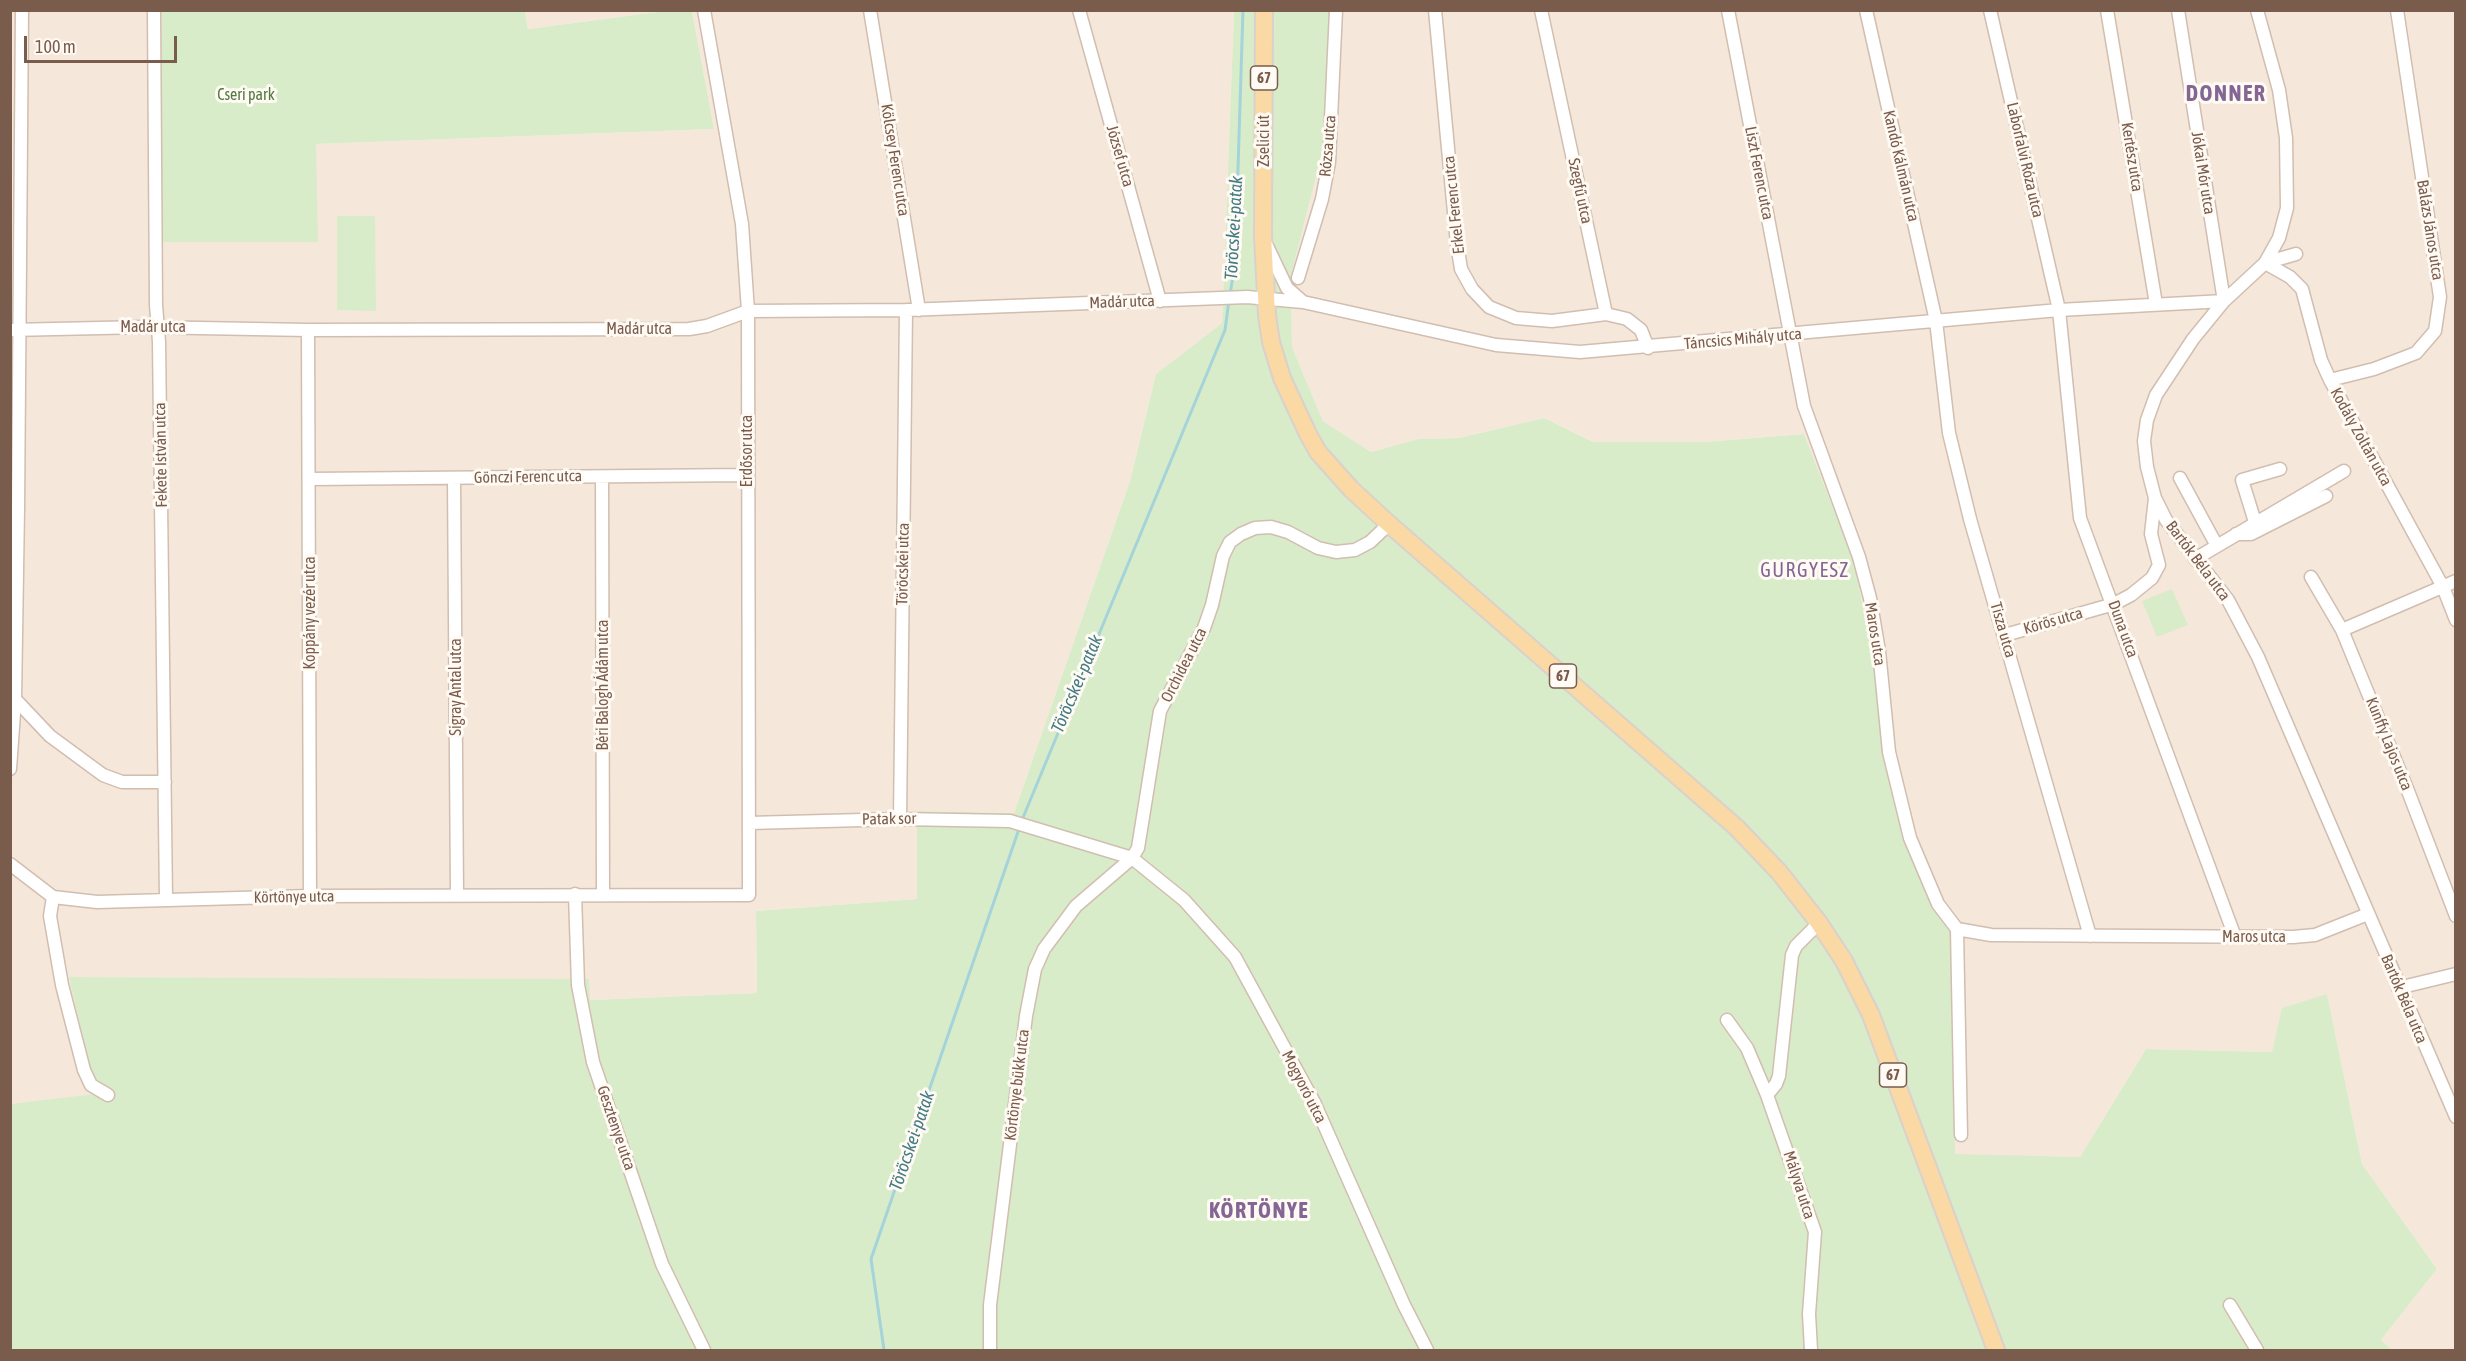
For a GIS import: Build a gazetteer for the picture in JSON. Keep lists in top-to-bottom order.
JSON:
{
  "streets": {
    "main road": ["67", "Zselici út"],
    "street": [
      "Rózsa utca",
      "József utca",
      "Kertész utca",
      "Kölcsey Ferenc utca",
      "Laborfalvi Róza utca",
      "Kandó Kálmán utca",
      "Liszt Ferenc utca",
      "Jókai Mór utca",
      "Szegfű utca",
      "Erkel Ferenc utca",
      "Balázs János utca",
      "Madár utca",
      "Táncsics Mihály utca",
      "Kodály Zoltán utca",
      "Erdősor utca",
      "Fekete István utca",
      "Gönczi Ferenc utca",
      "Bartók Béla utca",
      "Töröcskei utca",
      "Koppány vezér utca",
      "Körös utca",
      "Duna utca",
      "Tisza utca",
      "Maros utca",
      "Orchidea utca",
      "Béri Balogh Ádám utca",
      "Sigray Antal utca",
      "Kunffy Lajos utca",
      "Patak sor",
      "Körtönye utca",
      "Körtönye bükk utca",
      "Mogyoró utca",
      "Gesztenye utca",
      "Mályva utca"
    ]
  },
  "crossings": [
    ["67", "Zselici út"],
    ["67", "Madár utca"],
    ["67", "Táncsics Mihály utca"],
    ["67", "Orchidea utca"],
    ["József utca", "Madár utca"],
    ["Kertész utca", "Táncsics Mihály utca"],
    ["Kölcsey Ferenc utca", "Madár utca"],
    ["Laborfalvi Róza utca", "Táncsics Mihály utca"],
    ["Laborfalvi Róza utca", "Duna utca"],
    ["Kandó Kálmán utca", "Táncsics Mihály utca"],
    ["Kandó Kálmán utca", "Tisza utca"],
    ["Liszt Ferenc utca", "Táncsics Mihály utca"],
    ["Liszt Ferenc utca", "Maros utca"],
    ["Jókai Mór utca", "Táncsics Mihály utca"],
    ["Jókai Mór utca", "Bartók Béla utca"],
    ["Szegfű utca", "Erkel Ferenc utca"],
    ["Balázs János utca", "Kodály Zoltán utca"],
    ["Madár utca", "Táncsics Mihály utca"],
    ["Madár utca", "Erdősor utca"],
    ["Madár utca", "Fekete István utca"],
    ["Madár utca", "Töröcskei utca"],
    ["Madár utca", "Koppány vezér utca"],
    ["Táncsics Mihály utca", "Bartók Béla utca"],
    ["Táncsics Mihály utca", "Duna utca"],
    ["Táncsics Mihály utca", "Tisza utca"],
    ["Táncsics Mihály utca", "Maros utca"],
    ["Kodály Zoltán utca", "Bartók Béla utca"],
    ["Erdősor utca", "Gönczi Ferenc utca"],
    ["Erdősor utca", "Patak sor"],
    ["Erdősor utca", "Körtönye utca"],
    ["Fekete István utca", "Körtönye utca"],
    ["Gönczi Ferenc utca", "Koppány vezér utca"],
    ["Gönczi Ferenc utca", "Béri Balogh Ádám utca"],
    ["Gönczi Ferenc utca", "Sigray Antal utca"],
    ["Bartók Béla utca", "Körös utca"],
    ["Bartók Béla utca", "Maros utca"],
    ["Töröcskei utca", "Patak sor"],
    ["Koppány vezér utca", "Körtönye utca"],
    ["Körös utca", "Duna utca"],
    ["Körös utca", "Tisza utca"],
    ["Duna utca", "Maros utca"],
    ["Tisza utca", "Maros utca"],
    ["Orchidea utca", "Patak sor"],
    ["Orchidea utca", "Körtönye bükk utca"],
    ["Orchidea utca", "Mogyoró utca"],
    ["Béri Balogh Ádám utca", "Körtönye utca"],
    ["Sigray Antal utca", "Körtönye utca"],
    ["Patak sor", "Körtönye bükk utca"],
    ["Patak sor", "Mogyoró utca"],
    ["Körtönye utca", "Gesztenye utca"],
    ["Körtönye bükk utca", "Mogyoró utca"]
  ],
  "districts": ["DONNER", "GURGYESZ", "KÖRTÖNYE"],
  "water": ["Töröcskei-patak"],
  "parks": ["Cseri park"],
  "scale_bar": "100 m"
}
